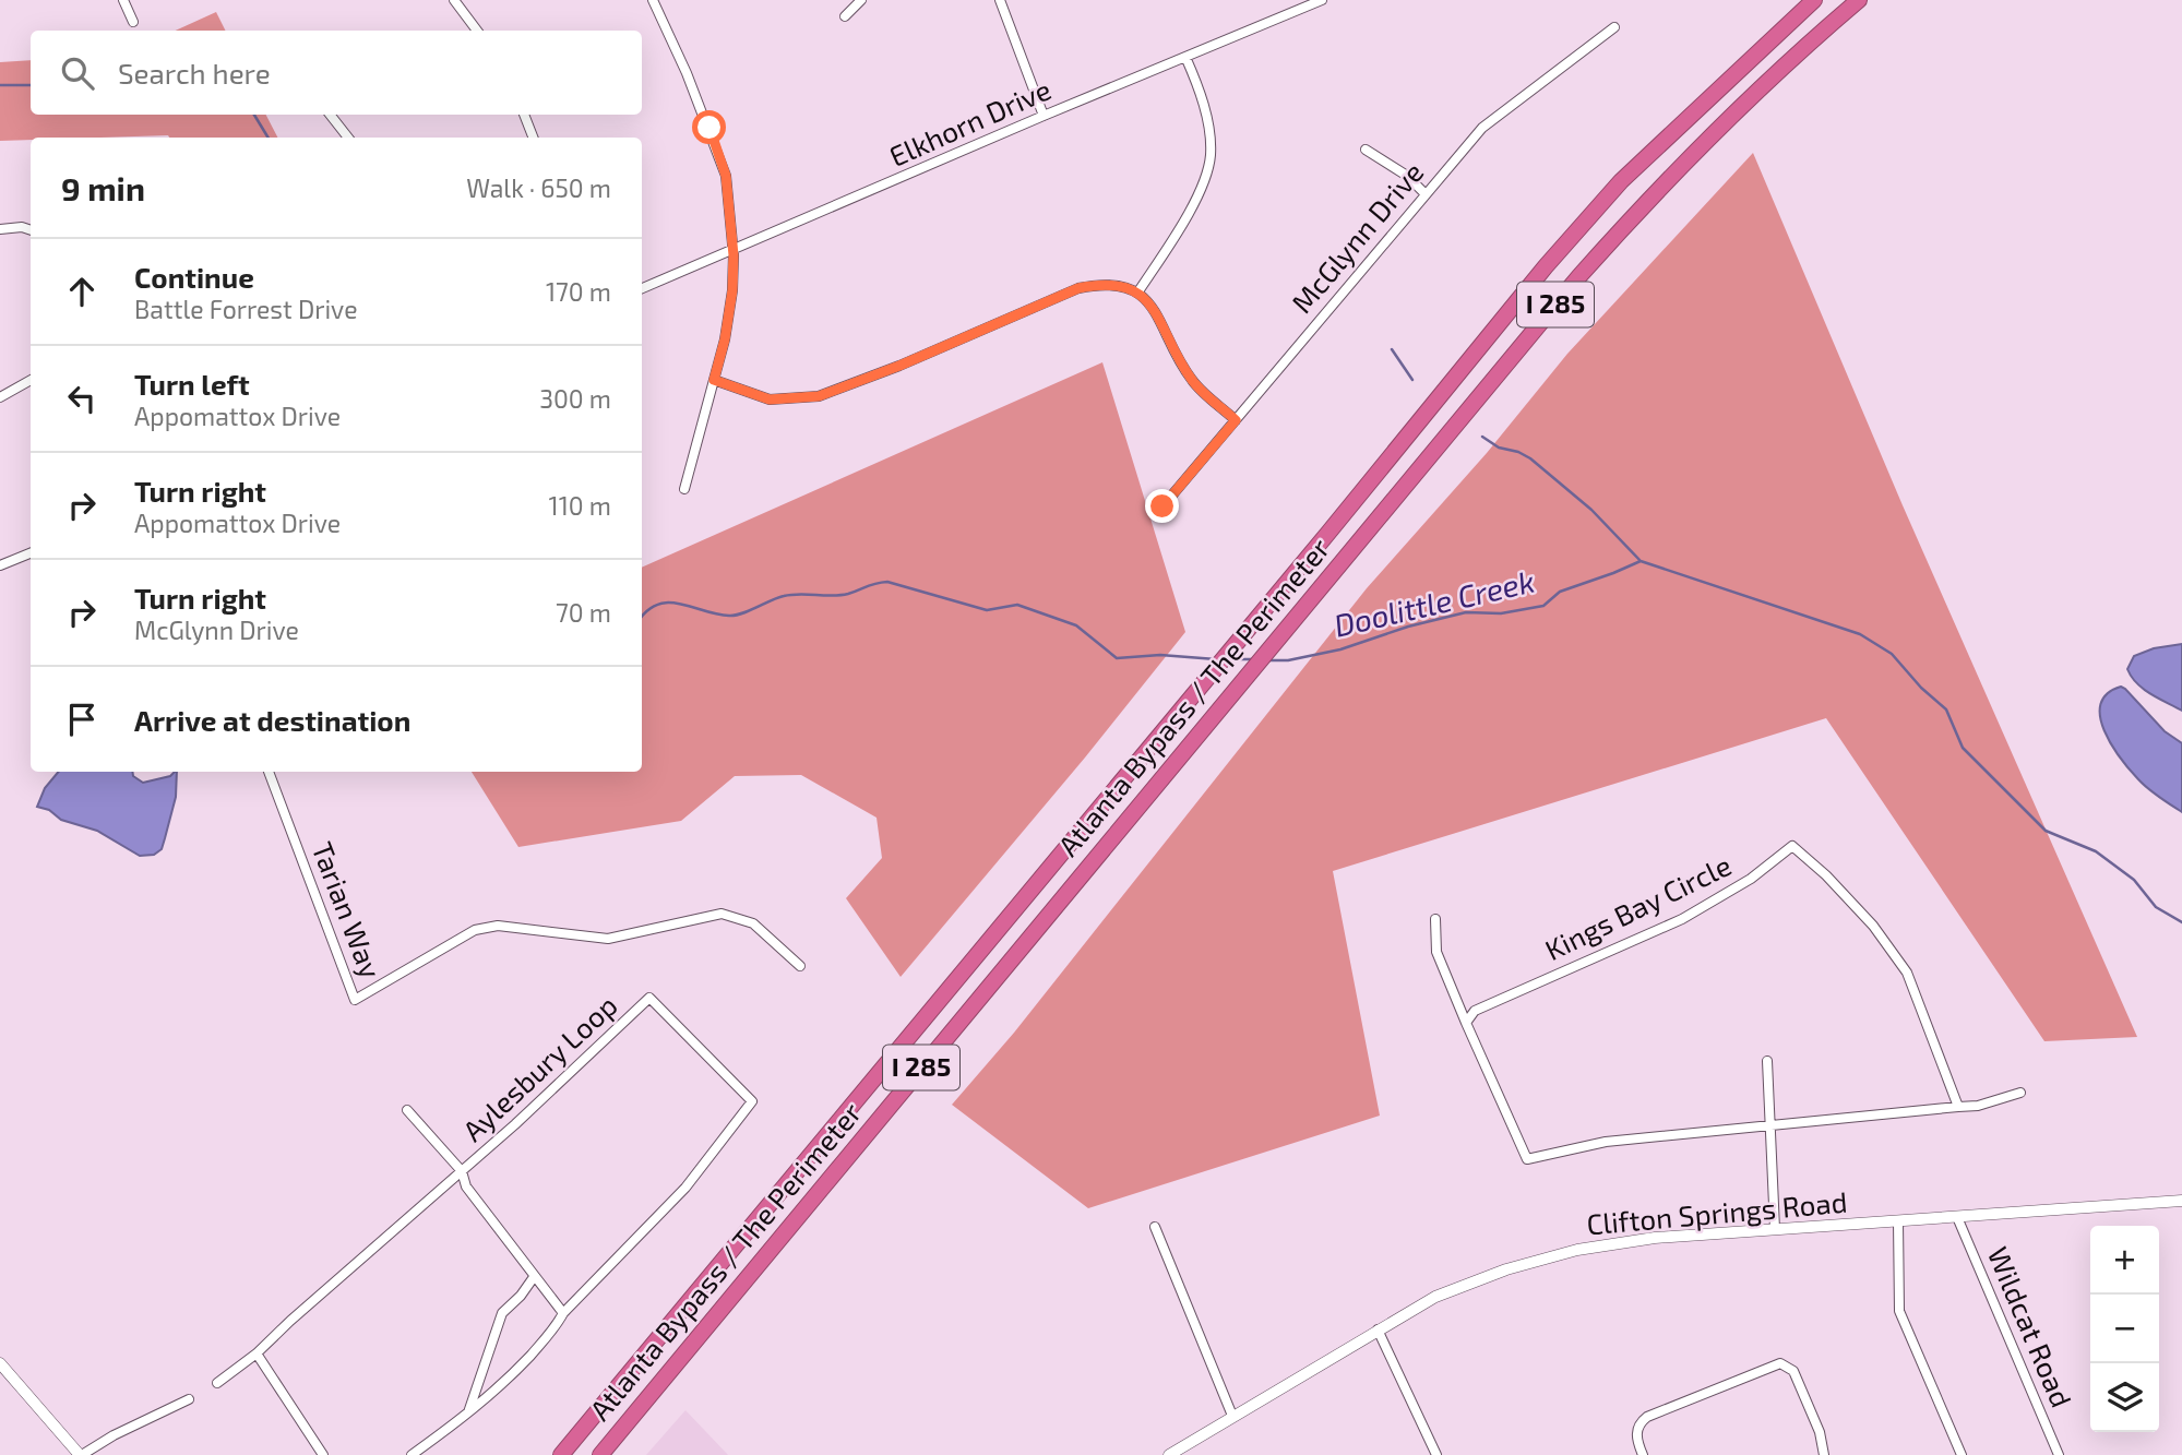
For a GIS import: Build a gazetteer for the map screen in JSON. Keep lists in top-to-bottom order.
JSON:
{
  "streets": {
    "highway": ["I 285", "Atlanta Bypass / The Perimeter"],
    "street": [
      "Elkhorn Drive",
      "McGlynn Drive",
      "Kings Bay Circle",
      "Tarian Way",
      "Aylesbury Loop",
      "Clifton Springs Road",
      "Wildcat Road"
    ]
  },
  "crossings": [
    ["Clifton Springs Road", "Wildcat Road"]
  ],
  "water": ["Doolittle Creek"],
  "page": {
    "search": "Search here",
    "heading": ["9 min", "Walk · 650 m"],
    "list": [
      ["Continue", "Battle Forrest Drive", "170 m"],
      ["Turn left", "Appomattox Drive", "300 m"],
      ["Turn right", "Appomattox Drive", "110 m"],
      ["Turn right", "McGlynn Drive", "70 m"],
      "Arrive at destination"
    ],
    "map_buttons": ["+", "−"]
  }
}
